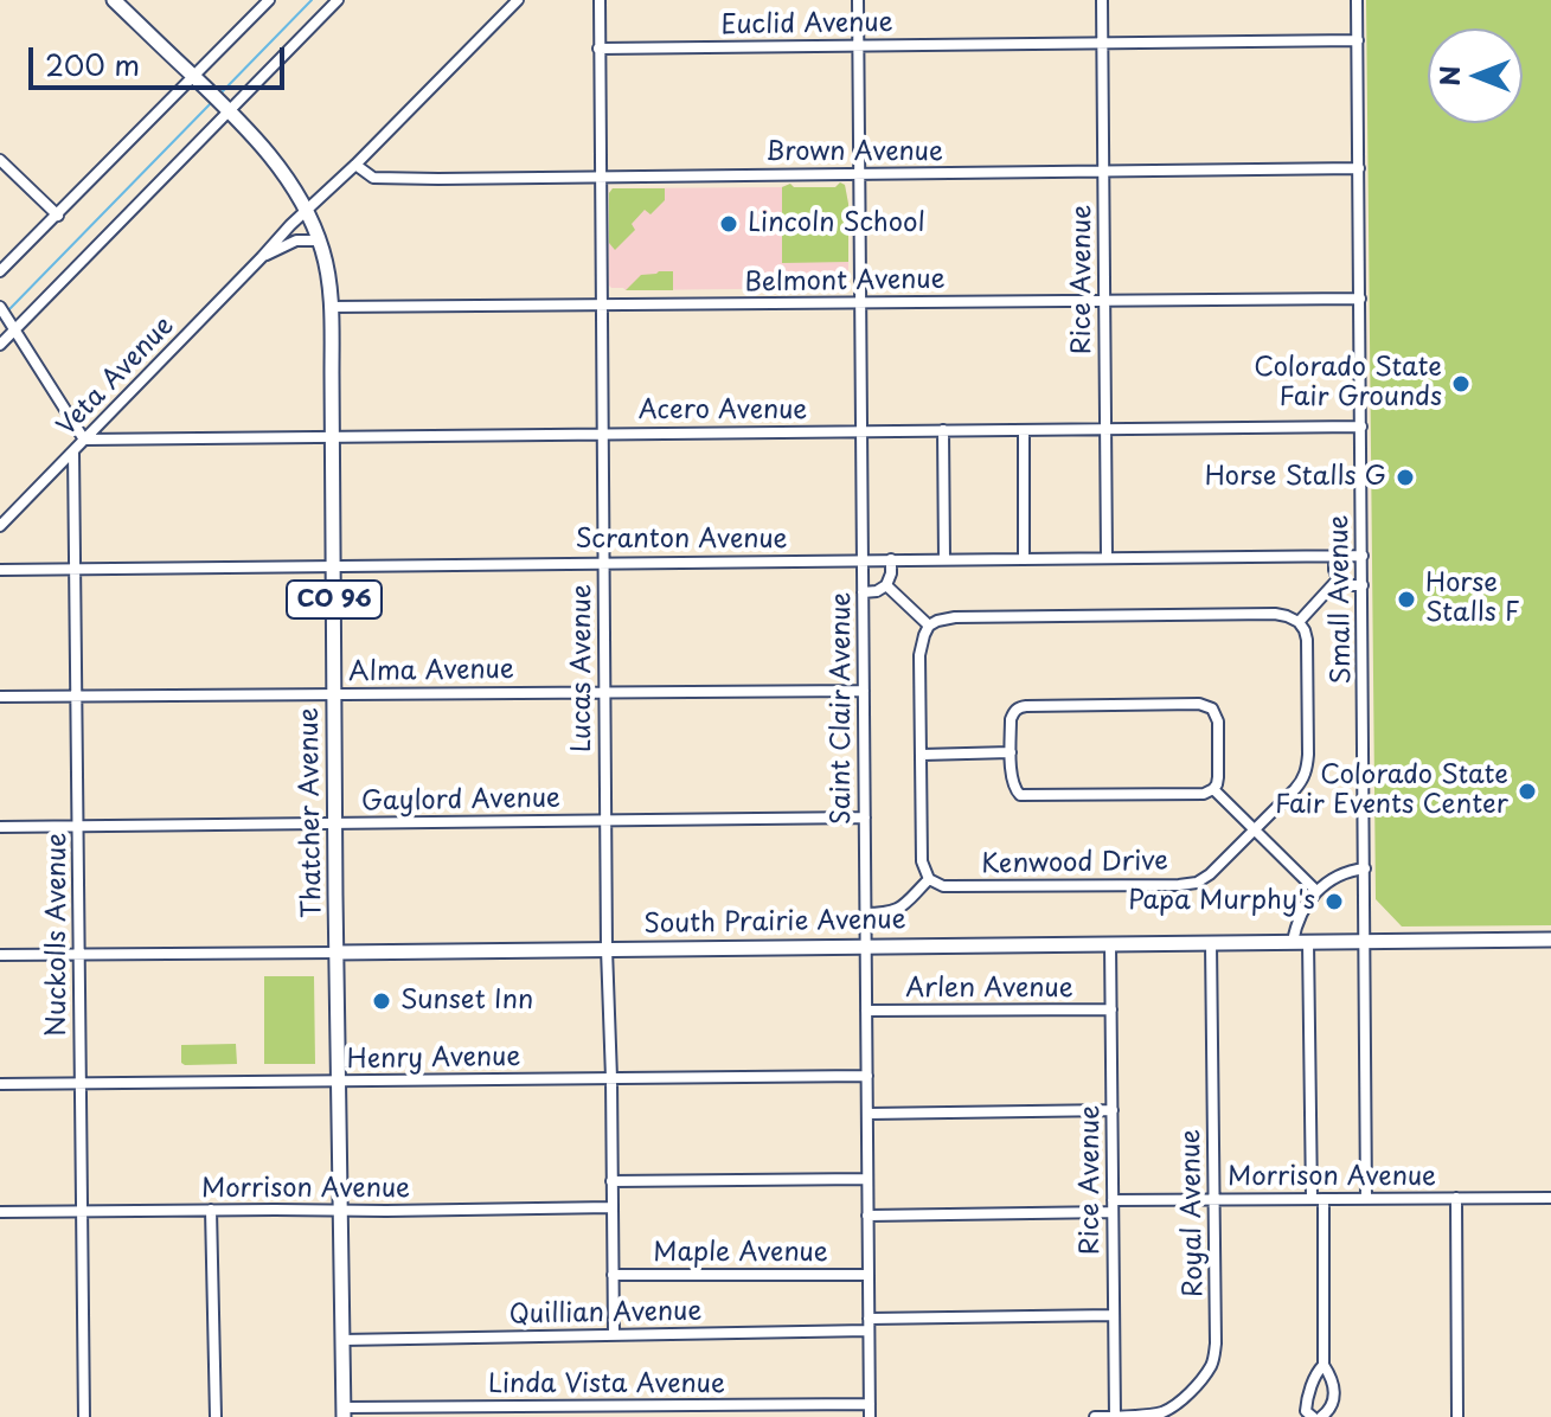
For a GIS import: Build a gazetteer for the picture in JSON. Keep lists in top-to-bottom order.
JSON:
{
  "streets": {
    "main road": ["CO 96", "Thatcher Avenue", "South Prairie Avenue"],
    "street": [
      "Euclid Avenue",
      "Brown Avenue",
      "Rice Avenue",
      "Belmont Avenue",
      "Veta Avenue",
      "Acero Avenue",
      "Scranton Avenue",
      "Small Avenue",
      "Lucas Avenue",
      "Alma Avenue",
      "Saint Clair Avenue",
      "Gaylord Avenue",
      "Kenwood Drive",
      "Nuckolls Avenue",
      "Arlen Avenue",
      "Henry Avenue",
      "Morrison Avenue",
      "Royal Avenue",
      "Maple Avenue",
      "Quillian Avenue",
      "Linda Vista Avenue"
    ]
  },
  "crossings": [
    ["Euclid Avenue", "Rice Avenue"],
    ["Euclid Avenue", "Small Avenue"],
    ["Euclid Avenue", "Lucas Avenue"],
    ["Euclid Avenue", "Saint Clair Avenue"],
    ["Brown Avenue", "Rice Avenue"],
    ["Brown Avenue", "Veta Avenue"],
    ["Brown Avenue", "Small Avenue"],
    ["Brown Avenue", "Lucas Avenue"],
    ["Brown Avenue", "Saint Clair Avenue"],
    ["Rice Avenue", "Belmont Avenue"],
    ["Rice Avenue", "Acero Avenue"],
    ["Rice Avenue", "Scranton Avenue"],
    ["Rice Avenue", "South Prairie Avenue"],
    ["Rice Avenue", "Arlen Avenue"],
    ["Rice Avenue", "Morrison Avenue"],
    ["Rice Avenue", "Royal Avenue"],
    ["Rice Avenue", "Quillian Avenue"],
    ["Belmont Avenue", "Small Avenue"],
    ["Belmont Avenue", "Lucas Avenue"],
    ["Belmont Avenue", "Saint Clair Avenue"],
    ["Belmont Avenue", "Thatcher Avenue"],
    ["Veta Avenue", "Acero Avenue"],
    ["Veta Avenue", "CO 96"],
    ["Veta Avenue", "Thatcher Avenue"],
    ["Veta Avenue", "Nuckolls Avenue"],
    ["Acero Avenue", "Small Avenue"],
    ["Acero Avenue", "Lucas Avenue"],
    ["Acero Avenue", "Saint Clair Avenue"],
    ["Acero Avenue", "Thatcher Avenue"],
    ["Scranton Avenue", "Small Avenue"],
    ["Scranton Avenue", "Lucas Avenue"],
    ["Scranton Avenue", "Saint Clair Avenue"],
    ["Scranton Avenue", "Thatcher Avenue"],
    ["Scranton Avenue", "Nuckolls Avenue"],
    ["CO 96", "Thatcher Avenue"],
    ["Small Avenue", "South Prairie Avenue"],
    ["Small Avenue", "Morrison Avenue"],
    ["Lucas Avenue", "Alma Avenue"],
    ["Lucas Avenue", "Gaylord Avenue"],
    ["Lucas Avenue", "South Prairie Avenue"],
    ["Lucas Avenue", "Henry Avenue"],
    ["Lucas Avenue", "Morrison Avenue"],
    ["Lucas Avenue", "Maple Avenue"],
    ["Lucas Avenue", "Quillian Avenue"],
    ["Alma Avenue", "Saint Clair Avenue"],
    ["Alma Avenue", "Thatcher Avenue"],
    ["Alma Avenue", "Nuckolls Avenue"],
    ["Saint Clair Avenue", "Gaylord Avenue"],
    ["Saint Clair Avenue", "South Prairie Avenue"],
    ["Saint Clair Avenue", "Arlen Avenue"],
    ["Saint Clair Avenue", "Henry Avenue"],
    ["Saint Clair Avenue", "Morrison Avenue"],
    ["Saint Clair Avenue", "Maple Avenue"],
    ["Saint Clair Avenue", "Quillian Avenue"],
    ["Saint Clair Avenue", "Linda Vista Avenue"],
    ["Gaylord Avenue", "Thatcher Avenue"],
    ["Gaylord Avenue", "Nuckolls Avenue"],
    ["Thatcher Avenue", "South Prairie Avenue"],
    ["Thatcher Avenue", "Henry Avenue"],
    ["Thatcher Avenue", "Morrison Avenue"],
    ["Thatcher Avenue", "Quillian Avenue"],
    ["Thatcher Avenue", "Linda Vista Avenue"],
    ["South Prairie Avenue", "Nuckolls Avenue"],
    ["South Prairie Avenue", "Royal Avenue"],
    ["Nuckolls Avenue", "Henry Avenue"],
    ["Nuckolls Avenue", "Morrison Avenue"],
    ["Morrison Avenue", "Royal Avenue"]
  ],
  "places": [
    "Lincoln School",
    "Colorado State Fair Grounds",
    "Horse Stalls G",
    "Horse Stalls F",
    "Colorado State Fair Events Center",
    "Papa Murphy's",
    "Sunset Inn"
  ],
  "scale_bar": "200 m",
  "north": "left"
}
